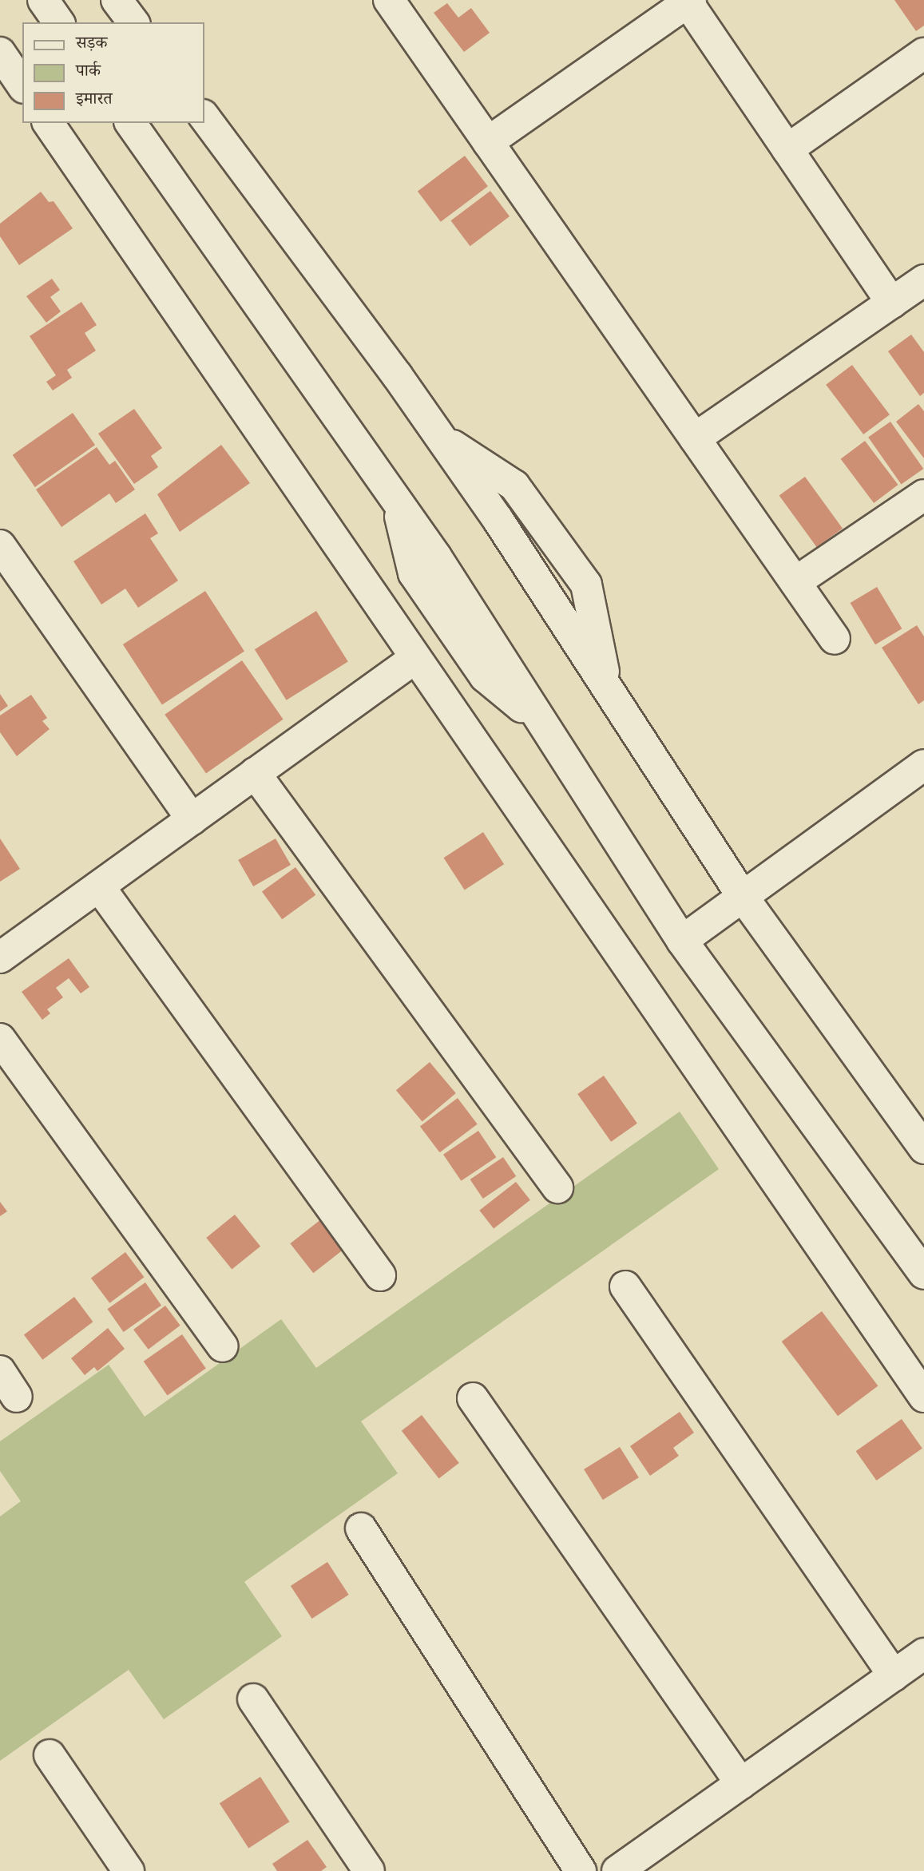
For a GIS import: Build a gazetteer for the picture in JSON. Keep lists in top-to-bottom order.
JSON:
{
  "legend": ["सड़क", "पार्क", "इमारत"]
}
